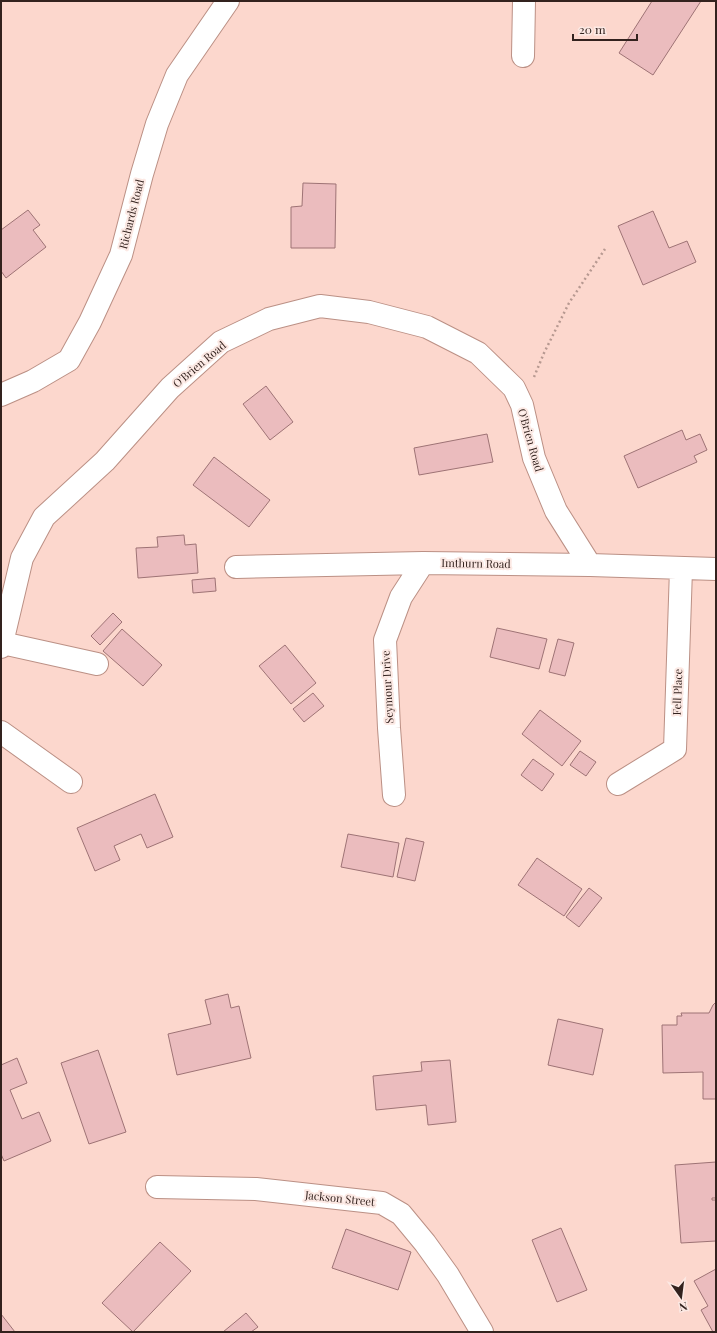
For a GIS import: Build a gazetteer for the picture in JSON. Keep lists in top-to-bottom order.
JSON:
{
  "streets": {
    "street": [
      "Richards Road",
      "O'Brien Road",
      "Imthurn Road",
      "Seymour Drive",
      "Fell Place",
      "Jackson Street"
    ]
  },
  "crossings": [
    ["O'Brien Road", "Imthurn Road"],
    ["Imthurn Road", "Seymour Drive"],
    ["Imthurn Road", "Fell Place"]
  ],
  "scale_bar": "20 m",
  "north": "bottom"
}
